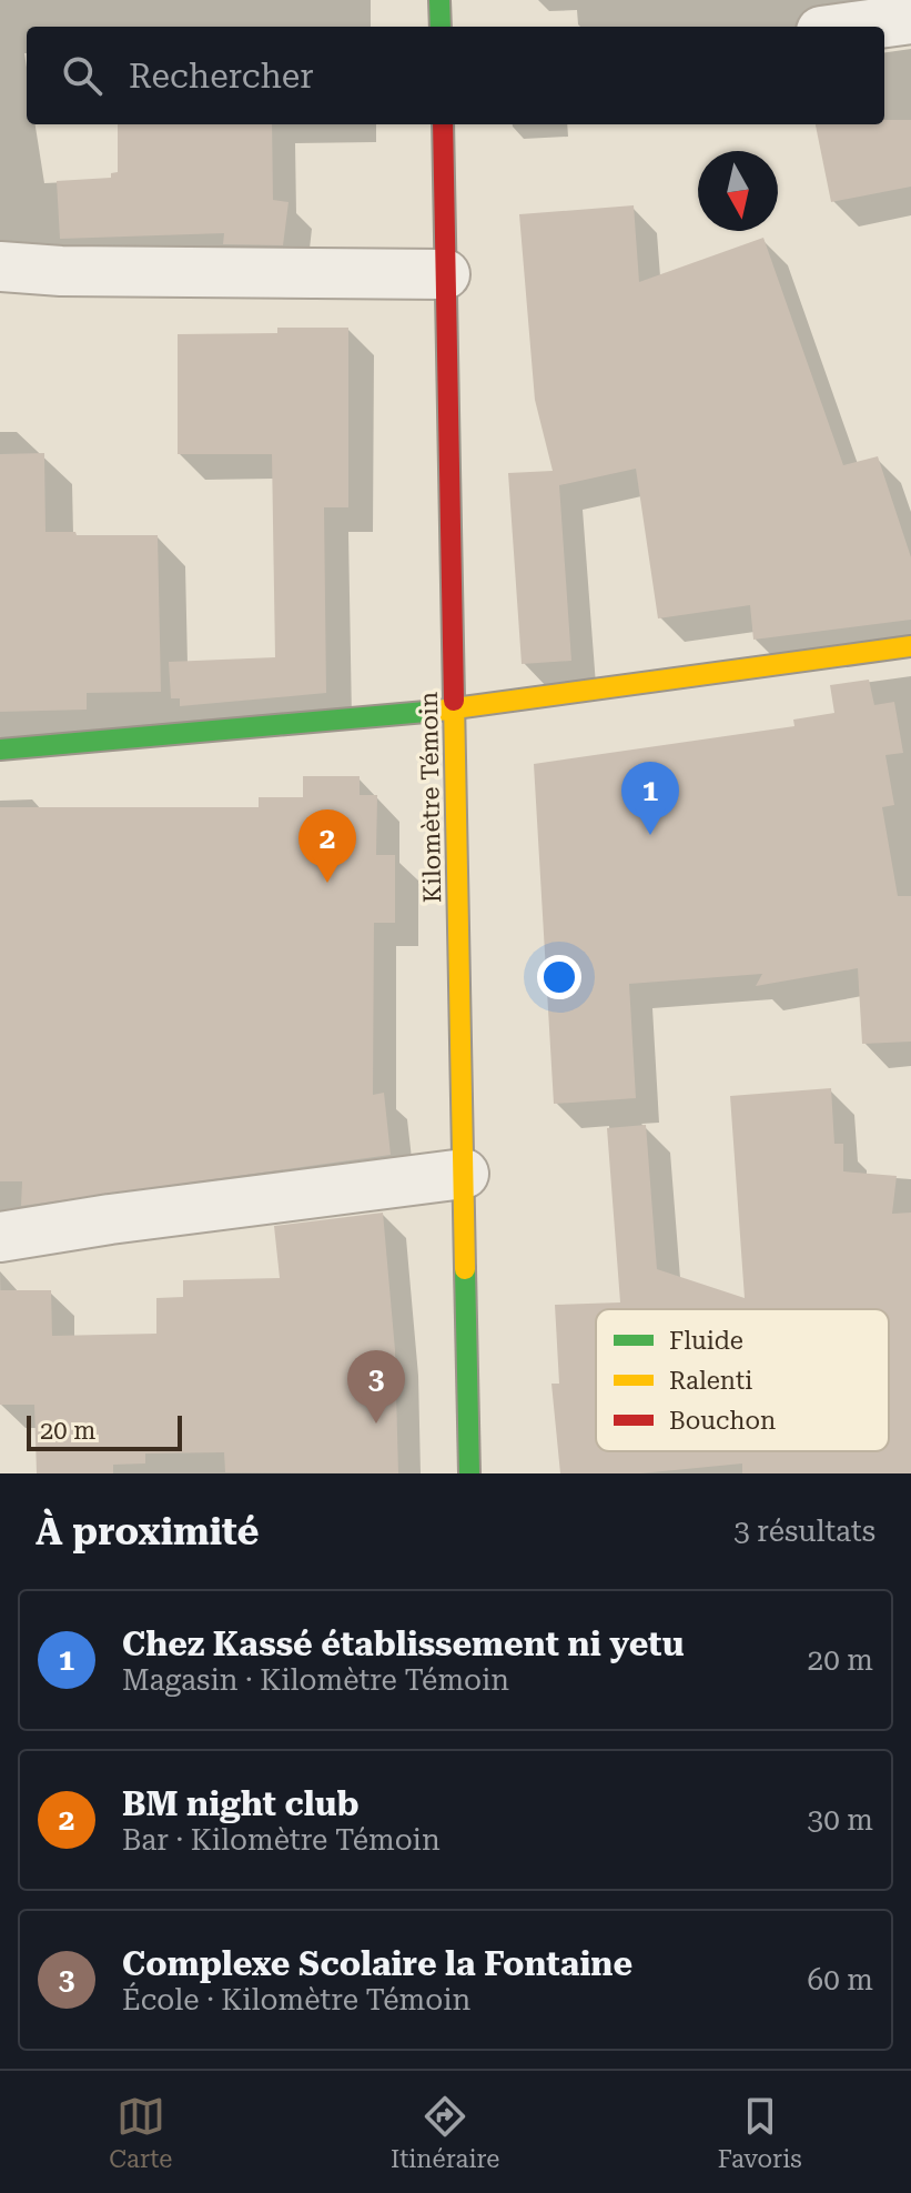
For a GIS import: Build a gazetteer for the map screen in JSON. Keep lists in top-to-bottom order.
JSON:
{
  "streets": {
    "main road": ["Kilomètre Témoin"]
  },
  "legend": ["Fluide", "Ralenti", "Bouchon"],
  "scale_bar": "20 m",
  "north": "bottom",
  "page": {
    "search": "Rechercher",
    "pins": ["1", "2", "3"],
    "scale": "20 m",
    "heading": ["À proximité", "3 résultats"],
    "list": [
      {
        "mark": "1",
        "name": "Chez Kassé établissement ni yetu",
        "note": "Magasin · Kilomètre Témoin",
        "value": "20 m"
      },
      {
        "mark": "2",
        "name": "BM night club",
        "note": "Bar · Kilomètre Témoin",
        "value": "30 m"
      },
      {
        "mark": "3",
        "name": "Complexe Scolaire la Fontaine",
        "note": "École · Kilomètre Témoin",
        "value": "60 m"
      }
    ],
    "nav": ["Carte", "Itinéraire", "Favoris"]
  }
}
